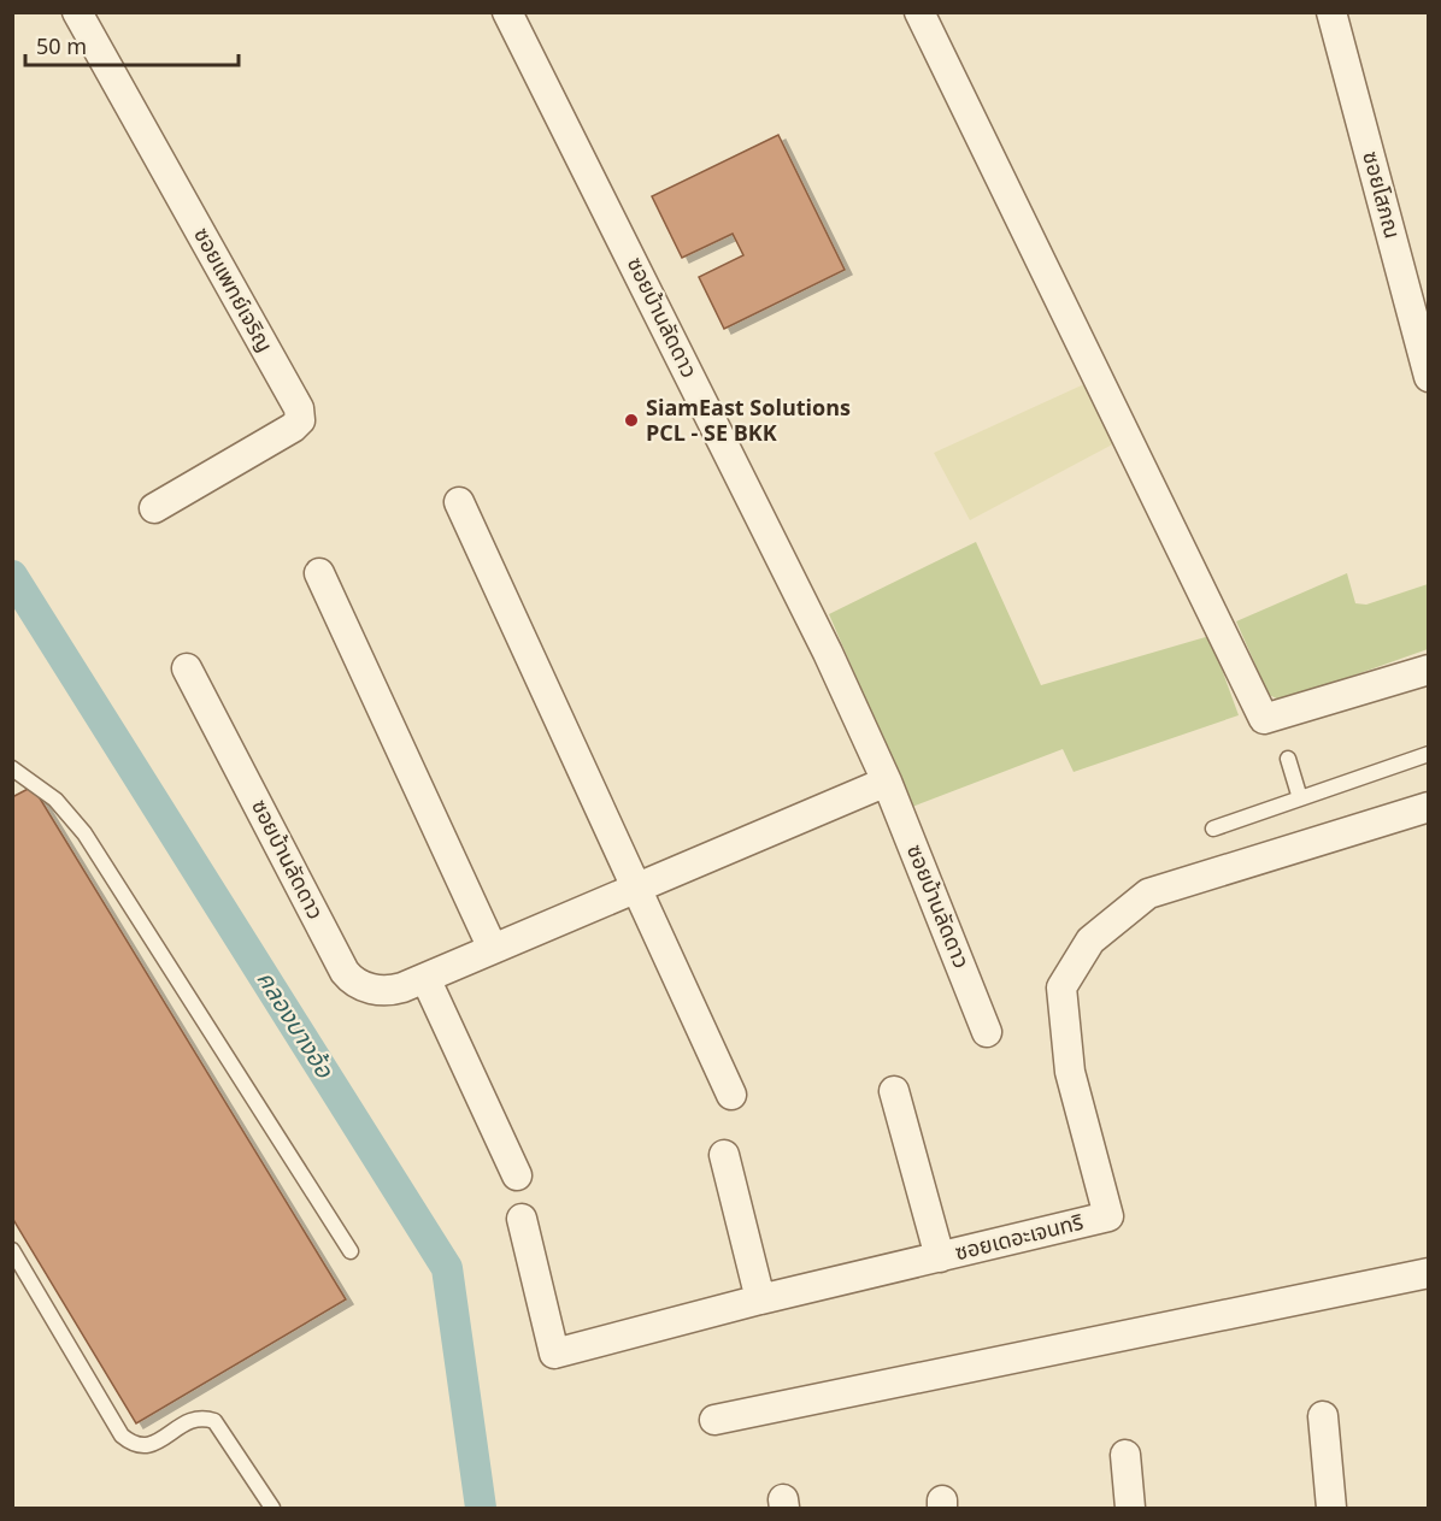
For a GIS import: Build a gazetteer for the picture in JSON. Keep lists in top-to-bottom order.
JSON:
{
  "streets": {
    "street": [
      "ซอยโสภณ",
      "ซอยแพทย์เจริญ",
      "ซอยบ้านลัดดาว",
      "ซอยเดอะเจนทริ"
    ]
  },
  "water": ["คลองบางอ้อ"],
  "places": ["SiamEast Solutions PCL - SE BKK"],
  "scale_bar": "50 m"
}
